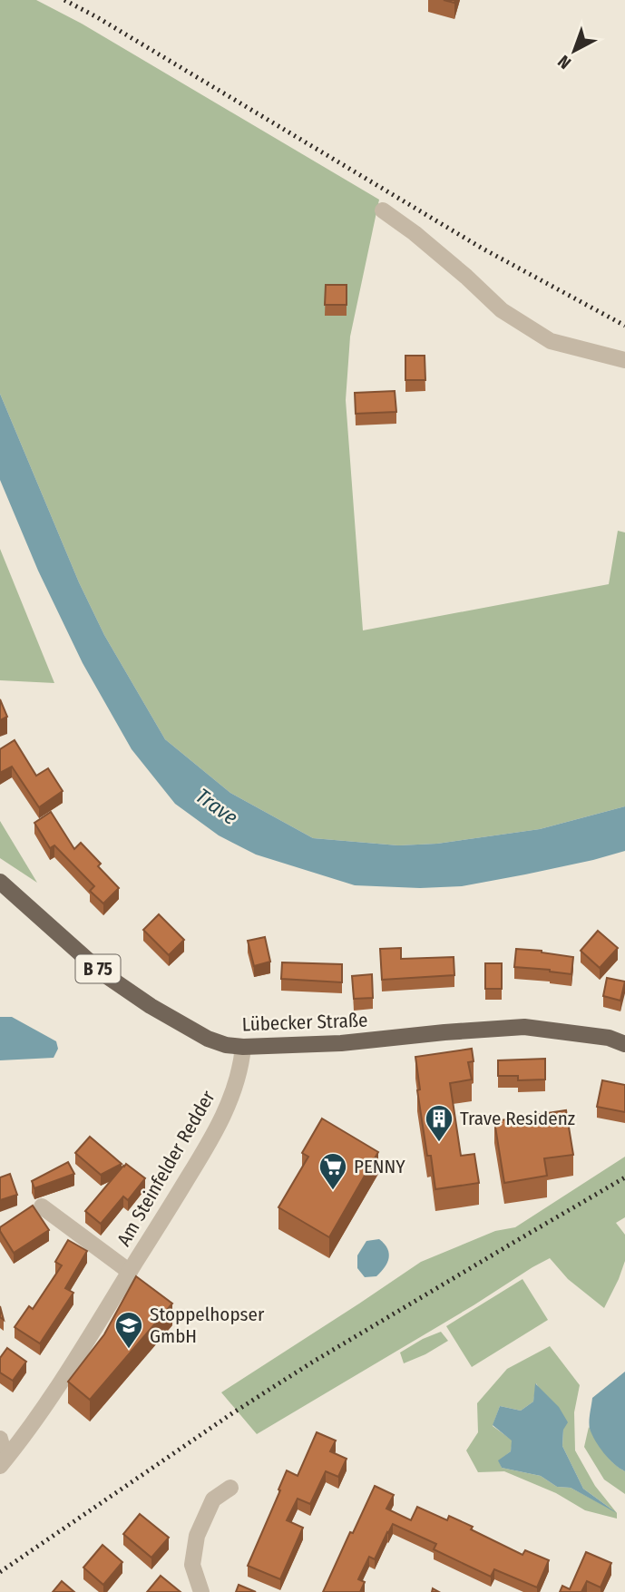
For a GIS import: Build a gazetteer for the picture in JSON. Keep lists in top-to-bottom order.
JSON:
{
  "streets": {
    "main road": ["B 75", "Lübecker Straße"],
    "street": ["Am Steinfelder Redder"]
  },
  "crossings": [
    ["Lübecker Straße", "Am Steinfelder Redder"]
  ],
  "water": ["Trave"],
  "places": {
    "building": ["Trave Residenz"],
    "supermarket": ["PENNY"],
    "school or university": ["Stoppelhopser GmbH"]
  },
  "north": "bottom left"
}
